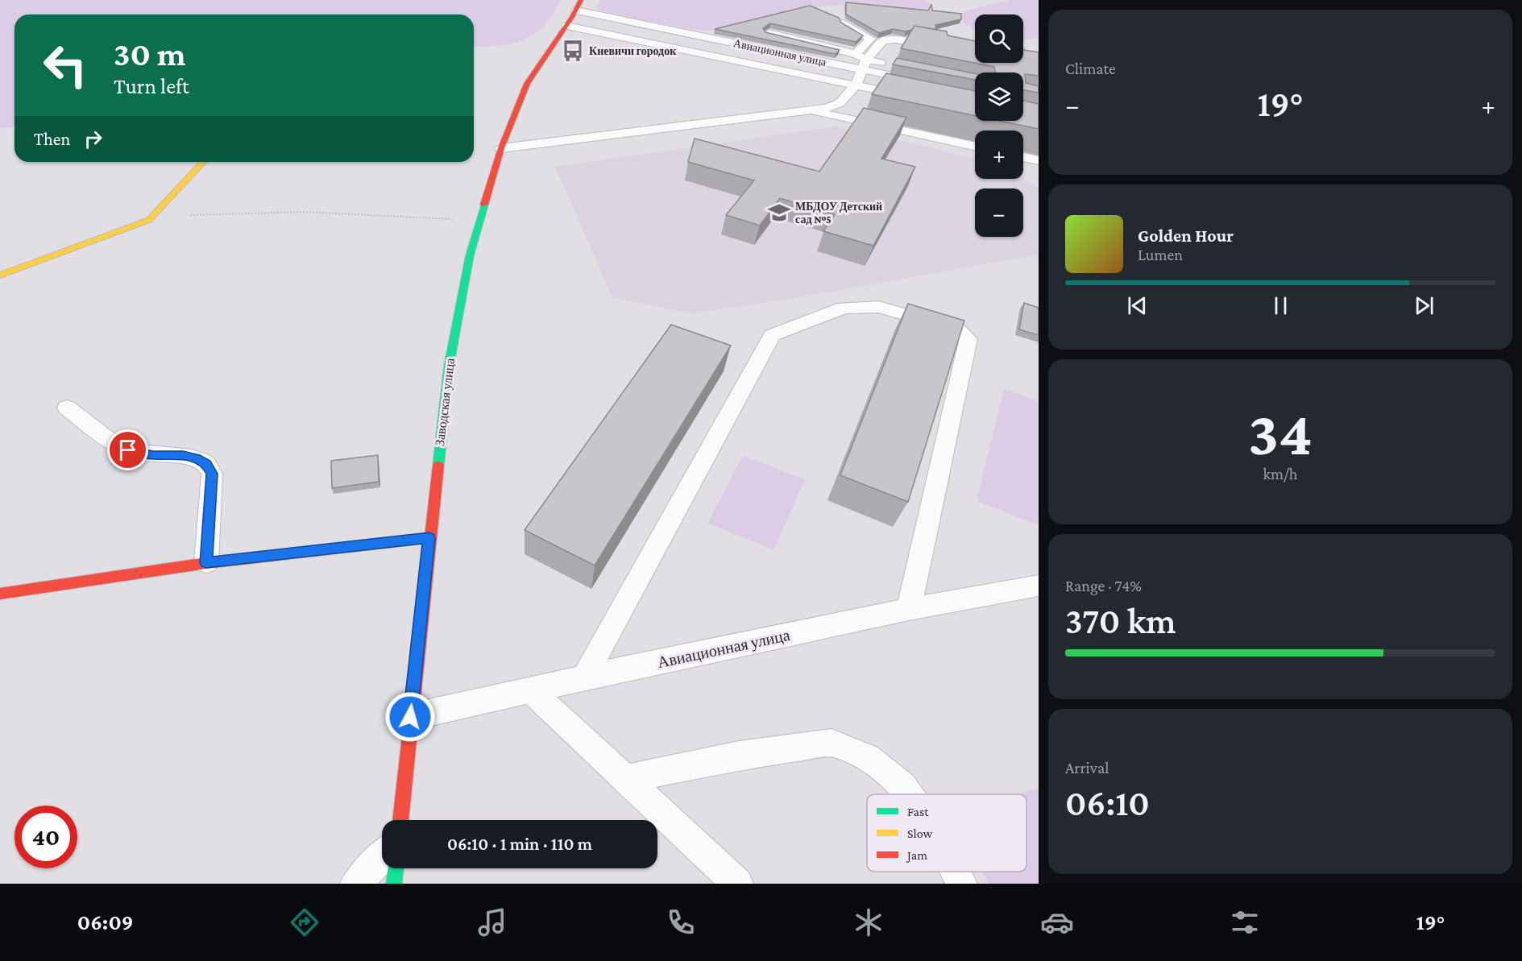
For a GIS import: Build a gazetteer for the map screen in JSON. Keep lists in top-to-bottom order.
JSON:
{
  "streets": {
    "street": ["Заводская улица"],
    "lane": ["Авиационная улица"]
  },
  "crossings": [
    ["Авиационная улица", "Заводская улица"]
  ],
  "places": {
    "bus stop": ["Кневичи городок"],
    "school or university": ["МБДОУ Детский сад №5"]
  },
  "legend": ["Fast", "Slow", "Jam"],
  "page": {
    "tile": [
      "Climate",
      ["34", "km/h"],
      ["Range · 74%", "370 km"],
      ["Arrival", "06:10"]
    ],
    "map_buttons": ["+", "−"],
    "turn": ["30 m", "Turn left"],
    "heat": ["−", "19°", "+"],
    "then": "Then",
    "song": ["Golden Hour", "Lumen"],
    "limit": "40",
    "trip": "06:10 · 1 min · 110 m",
    "tabs": ["06:09", "19°"]
  }
}
